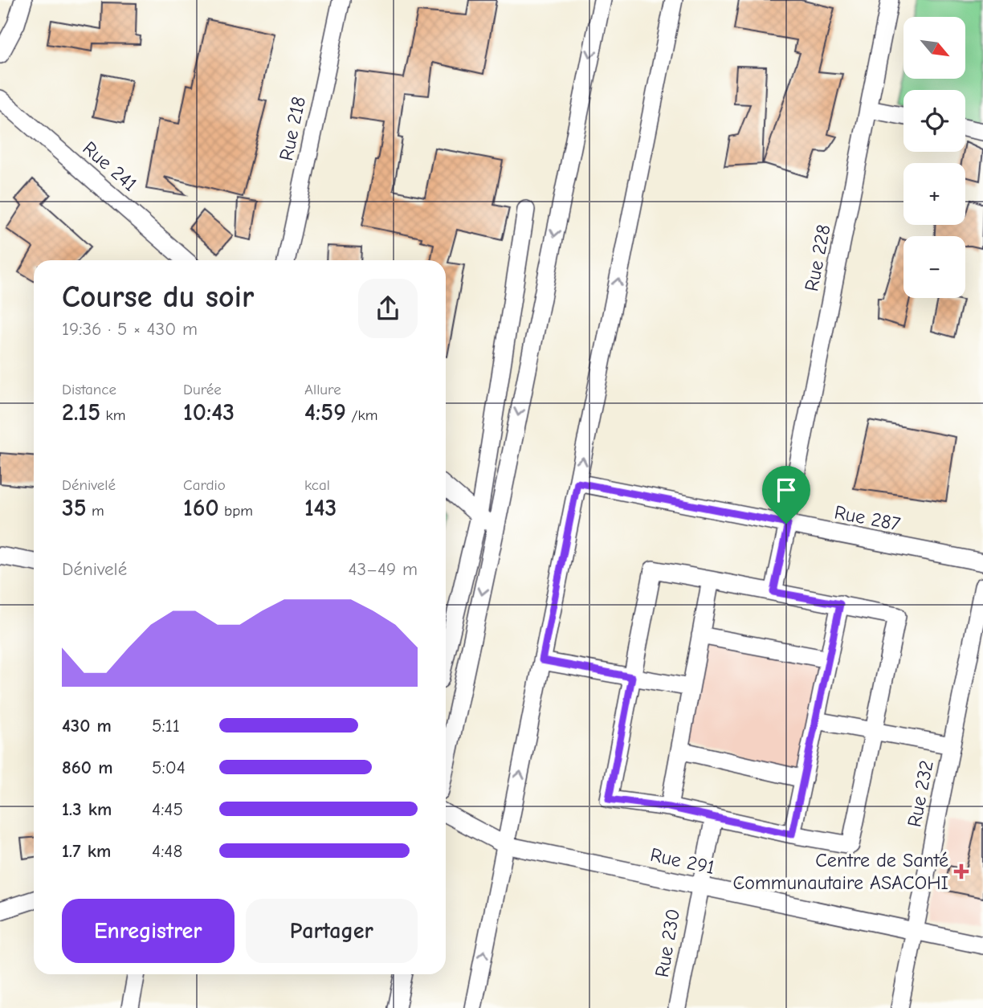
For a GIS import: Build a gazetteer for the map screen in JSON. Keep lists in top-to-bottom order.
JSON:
{
  "streets": {
    "street": [
      "Rue 218",
      "Rue 241",
      "Rue 228",
      "Rue 287",
      "Rue 232",
      "Rue 291",
      "Rue 230"
    ]
  },
  "crossings": [
    ["Rue 228", "Rue 287"],
    ["Rue 232", "Rue 291"],
    ["Rue 291", "Rue 230"]
  ],
  "places": {
    "health": ["Centre de Santé Communautaire ASACOHI"]
  },
  "north": "bottom right",
  "page": {
    "map_buttons": ["+", "−"],
    "heading": ["Course du soir", "19:36 · 5 × 430 m"],
    "stats": [
      ["Distance", "2.15 km"],
      ["Durée", "10:43"],
      ["Allure", "4:59 /km"],
      ["Dénivelé", "35 m"],
      ["Cardio", "160 bpm"],
      ["kcal", "143"]
    ],
    "chart": ["Dénivelé", "43–49 m"],
    "list": [
      {
        "name": "430 m",
        "note": "5:11"
      },
      {
        "name": "860 m",
        "note": "5:04"
      },
      {
        "name": "1.3 km",
        "note": "4:45"
      },
      {
        "name": "1.7 km",
        "note": "4:48"
      }
    ],
    "buttons": ["Enregistrer", "Partager"]
  }
}
